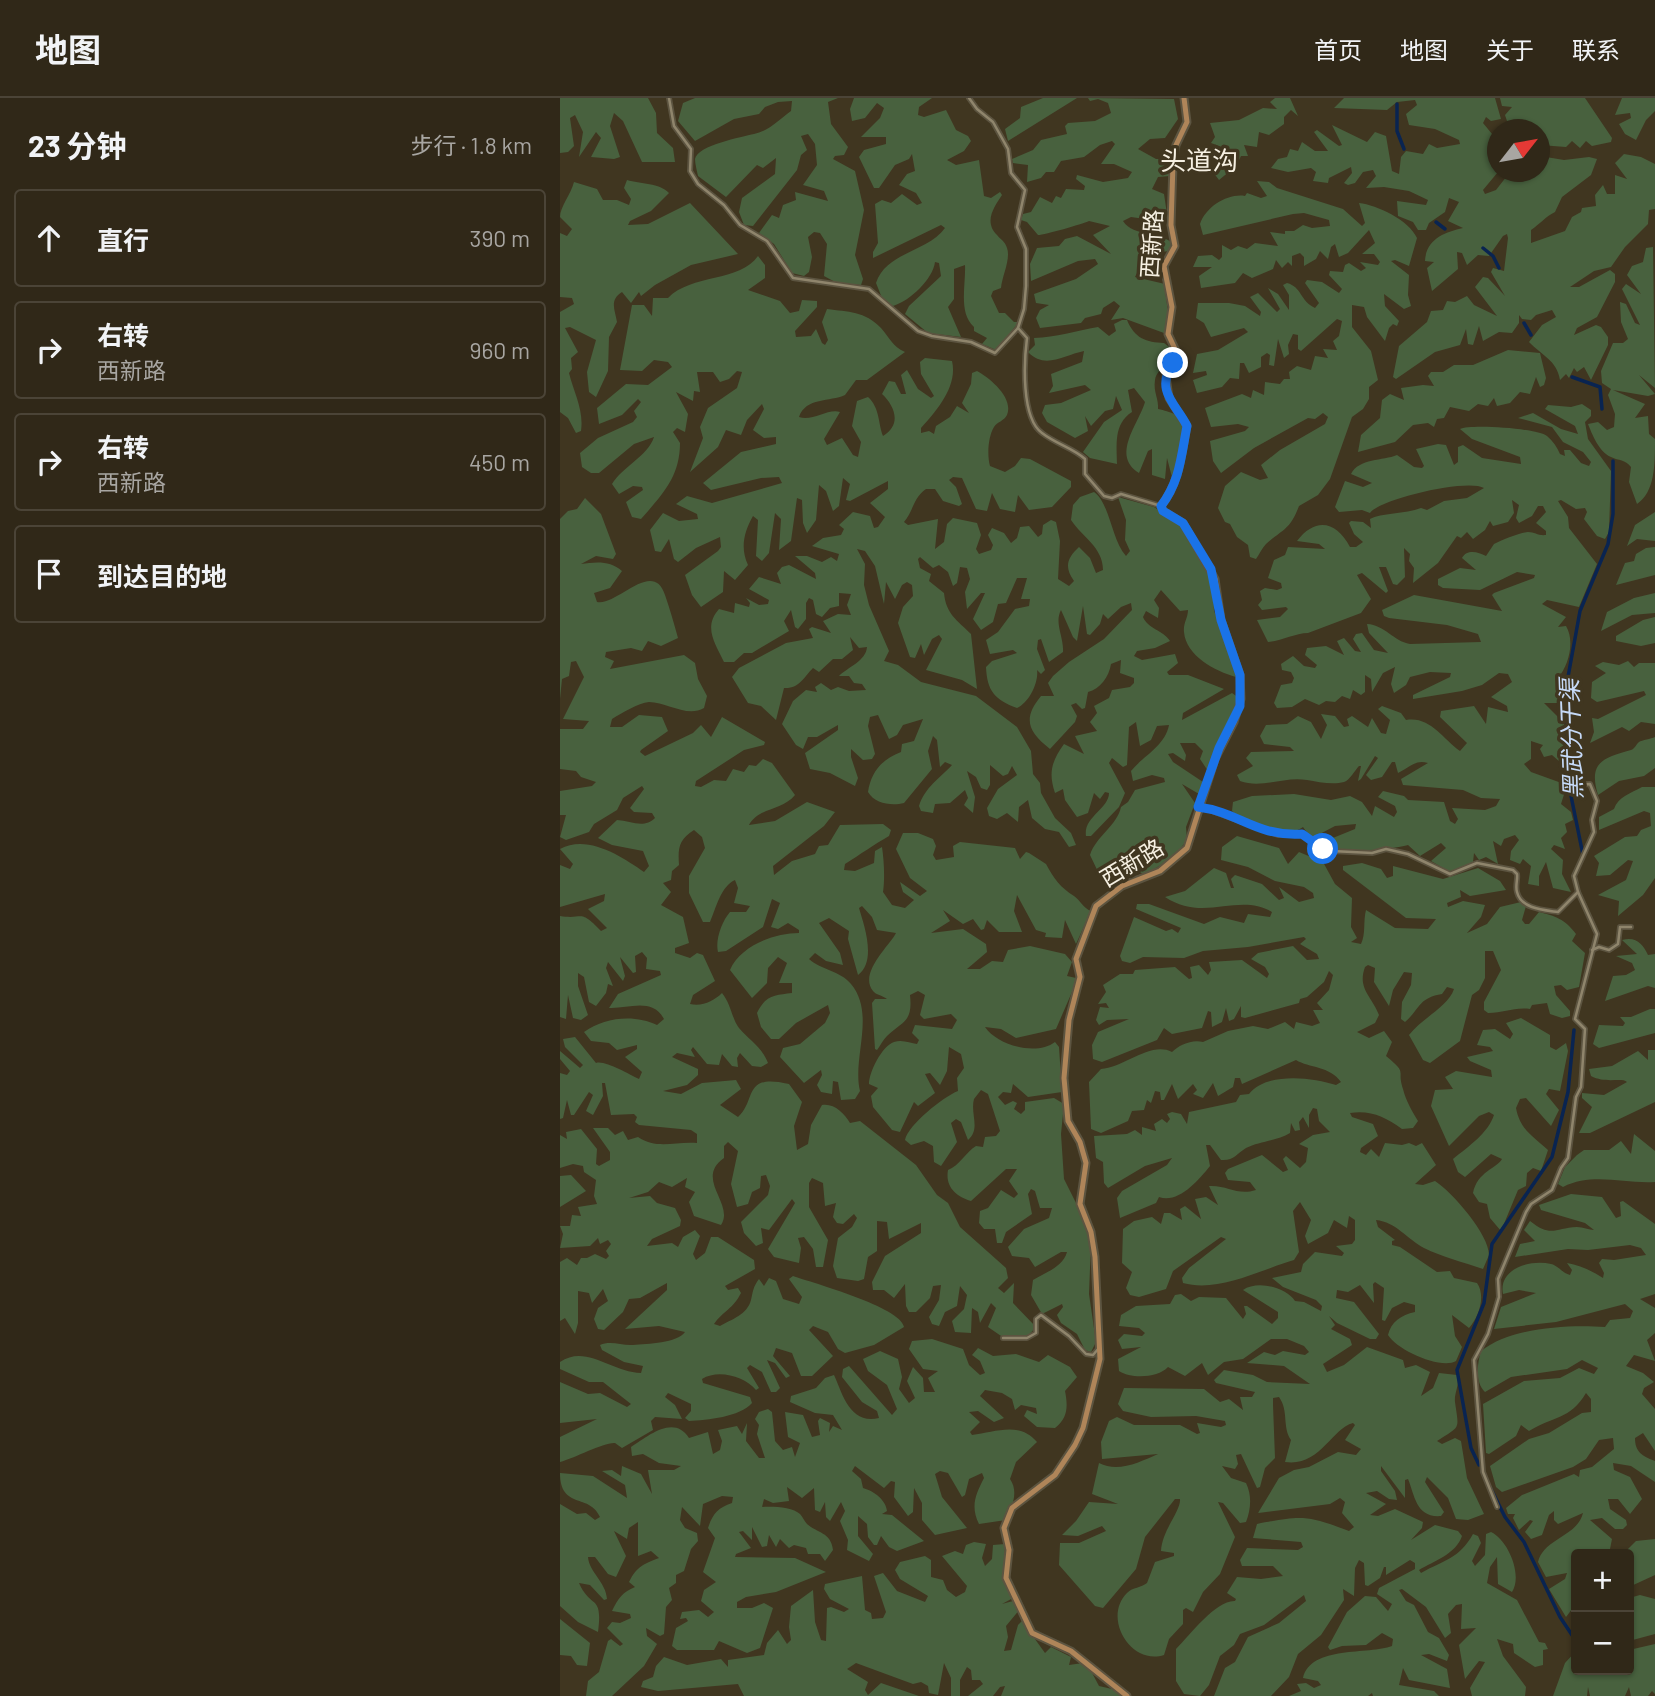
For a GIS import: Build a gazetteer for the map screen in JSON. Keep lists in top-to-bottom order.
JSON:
{
  "streets": {
    "street": ["西新路"]
  },
  "districts": ["头道沟"],
  "water": ["黑武分干渠"],
  "north": "top right",
  "page": {
    "header": "地图",
    "nav": [
      "首页",
      "地图",
      "关于",
      "联系"
    ],
    "heading": ["23 分钟", "步行 · 1.8 km"],
    "list": [
      ["直行", "390 m"],
      ["右转", "西新路", "960 m"],
      ["右转", "西新路", "450 m"],
      "到达目的地"
    ],
    "map_buttons": ["+", "−"]
  }
}
